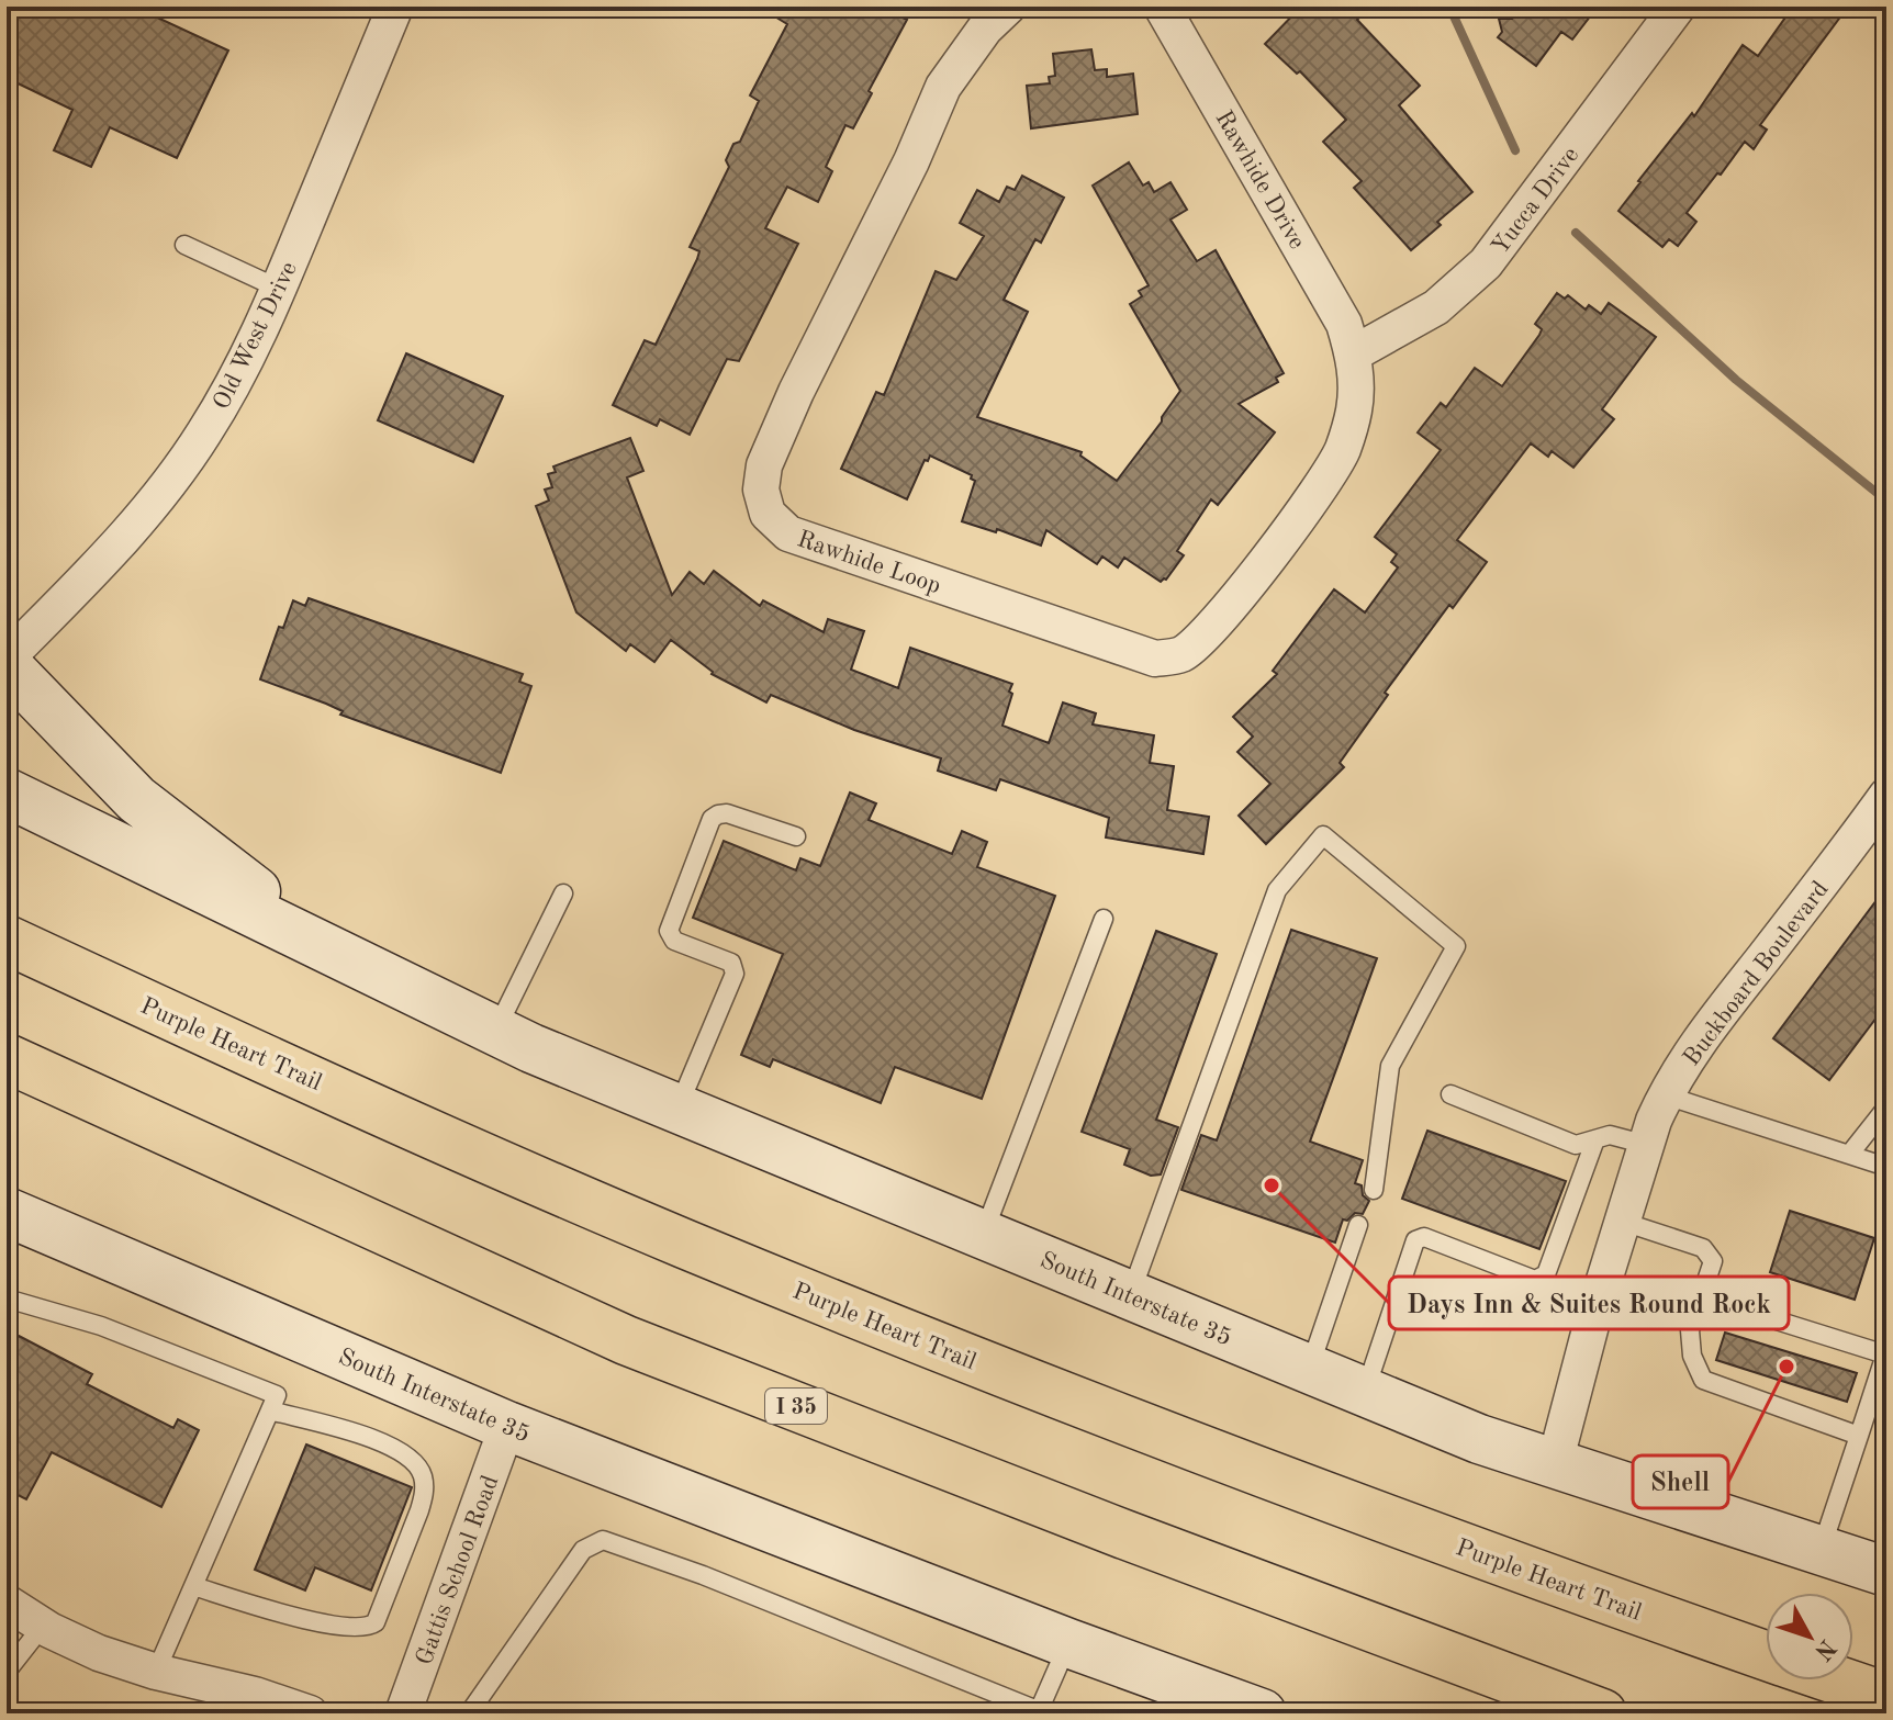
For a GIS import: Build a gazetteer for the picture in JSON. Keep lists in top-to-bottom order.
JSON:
{
  "streets": {
    "highway": ["Purple Heart Trail", "I 35"],
    "main road": ["South Interstate 35"],
    "street": [
      "Rawhide Drive",
      "Yucca Drive",
      "Old West Drive",
      "Rawhide Loop",
      "Buckboard Boulevard",
      "Gattis School Road"
    ]
  },
  "crossings": [
    ["Rawhide Drive", "Yucca Drive"],
    ["Rawhide Drive", "Rawhide Loop"],
    ["Yucca Drive", "Rawhide Loop"],
    ["Old West Drive", "South Interstate 35"],
    ["Buckboard Boulevard", "South Interstate 35"],
    ["South Interstate 35", "Gattis School Road"]
  ],
  "places": ["Days Inn & Suites Round Rock", "Shell"],
  "north": "bottom right"
}
